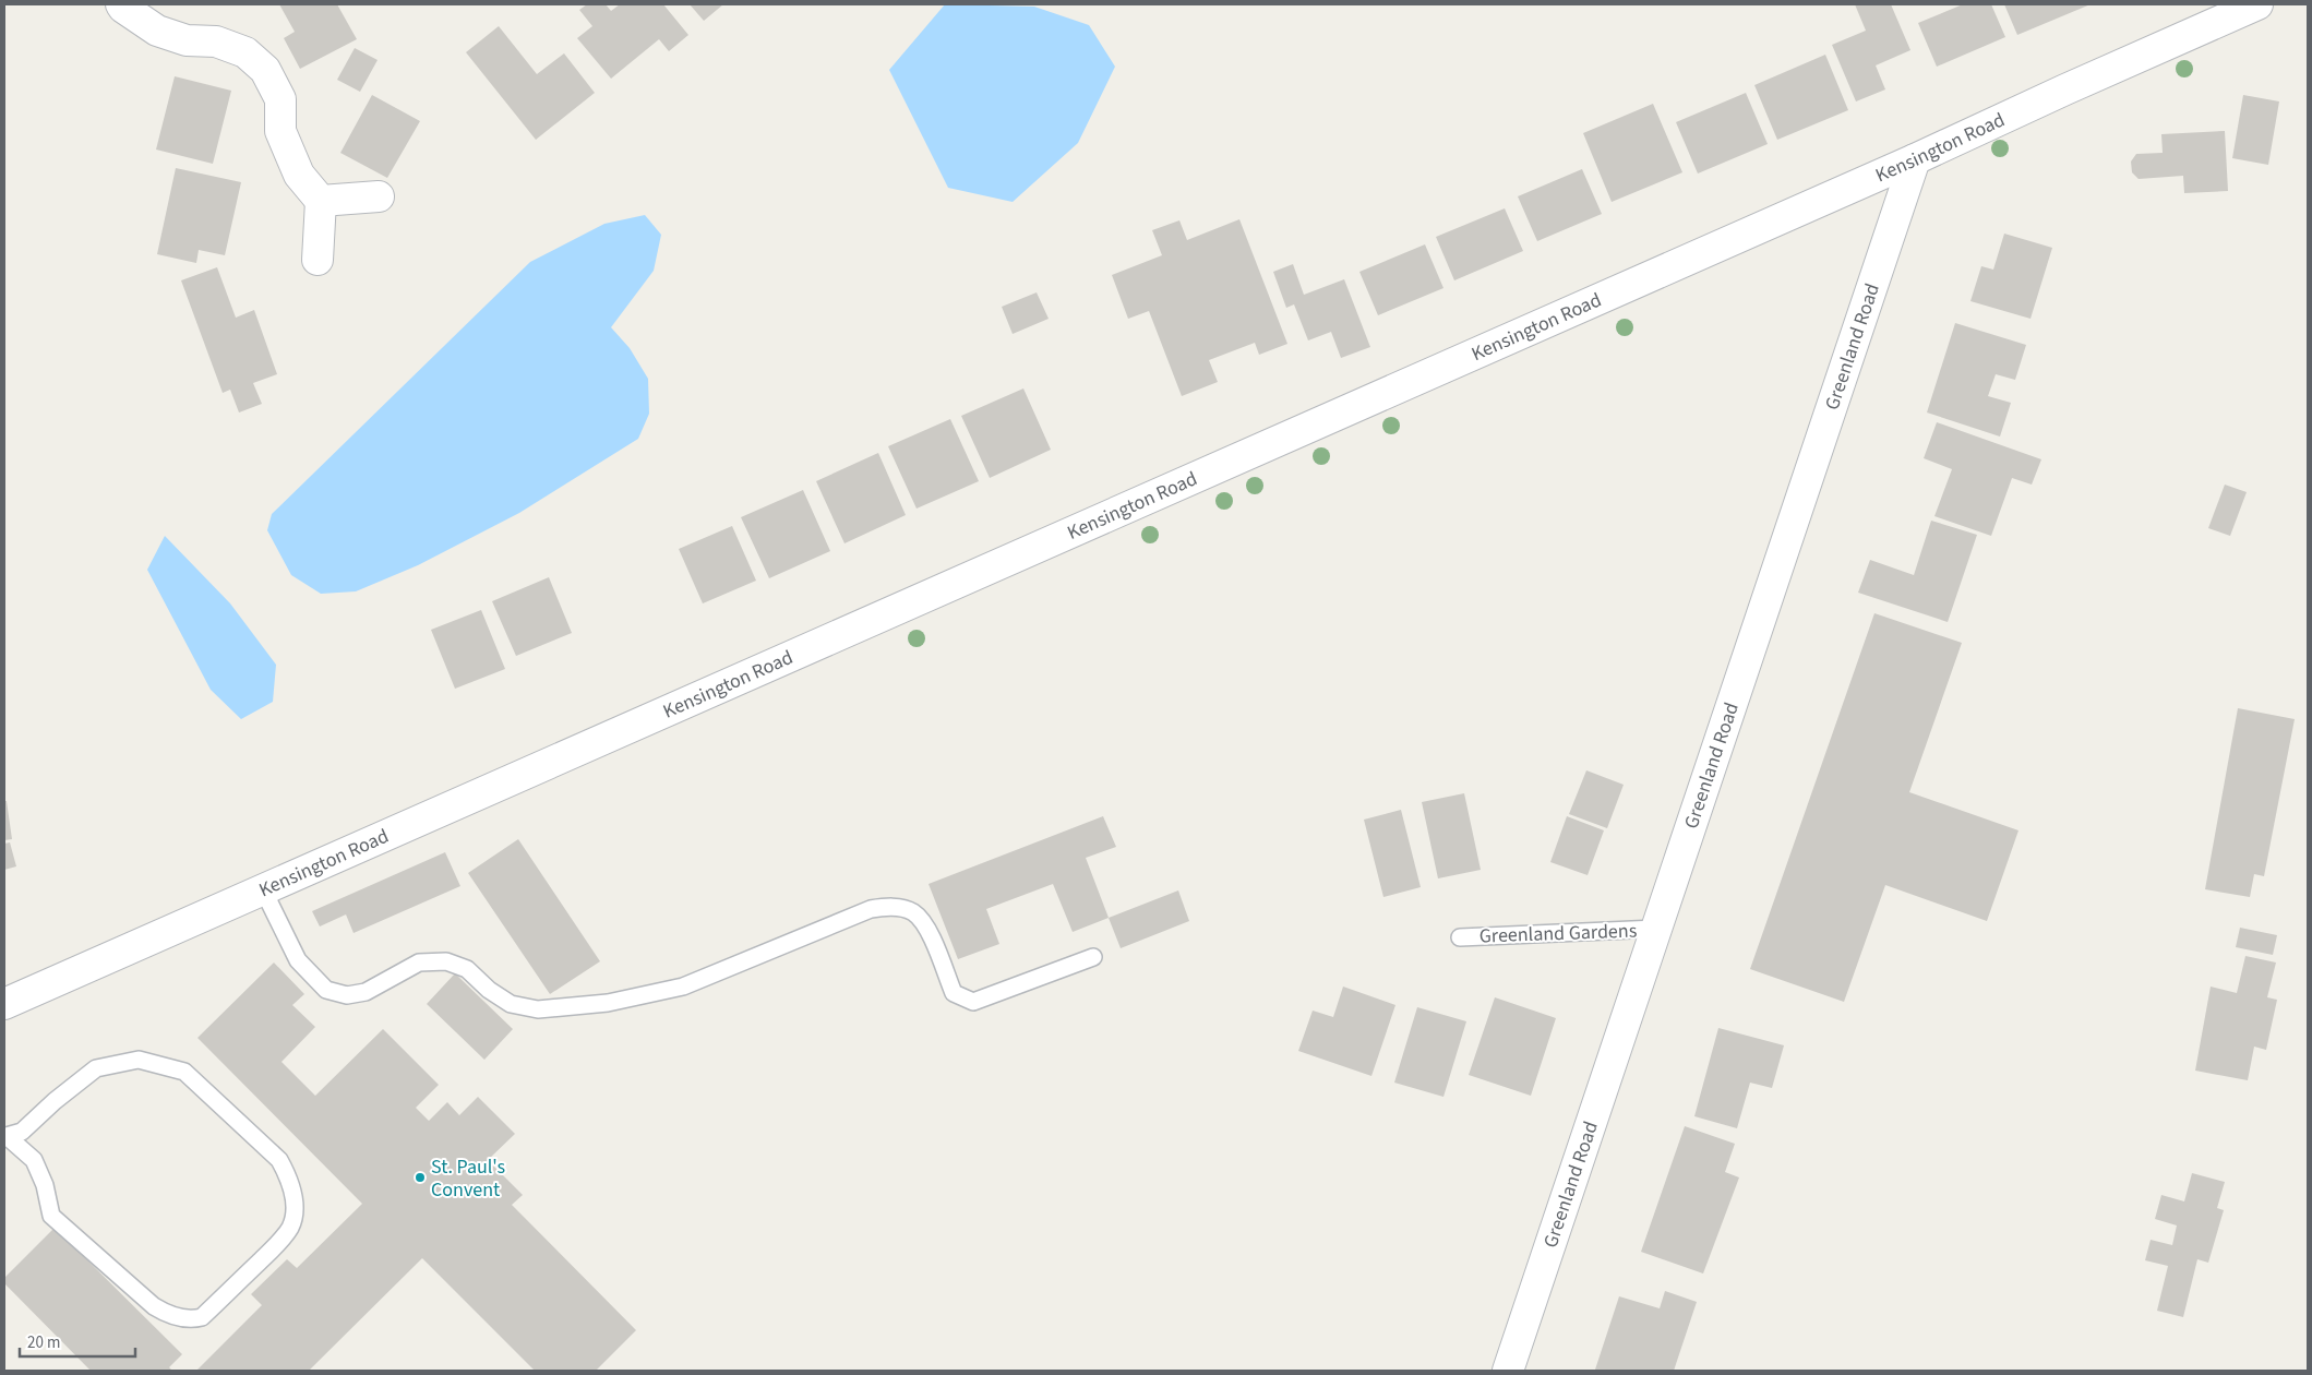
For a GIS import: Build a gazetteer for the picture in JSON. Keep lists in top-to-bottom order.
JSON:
{
  "streets": {
    "street": ["Kensington Road", "Greenland Road"],
    "lane": ["Greenland Gardens"]
  },
  "crossings": [
    ["Kensington Road", "Greenland Road"],
    ["Greenland Road", "Greenland Gardens"]
  ],
  "places": ["St. Paul's Convent"],
  "scale_bar": "20 m"
}
